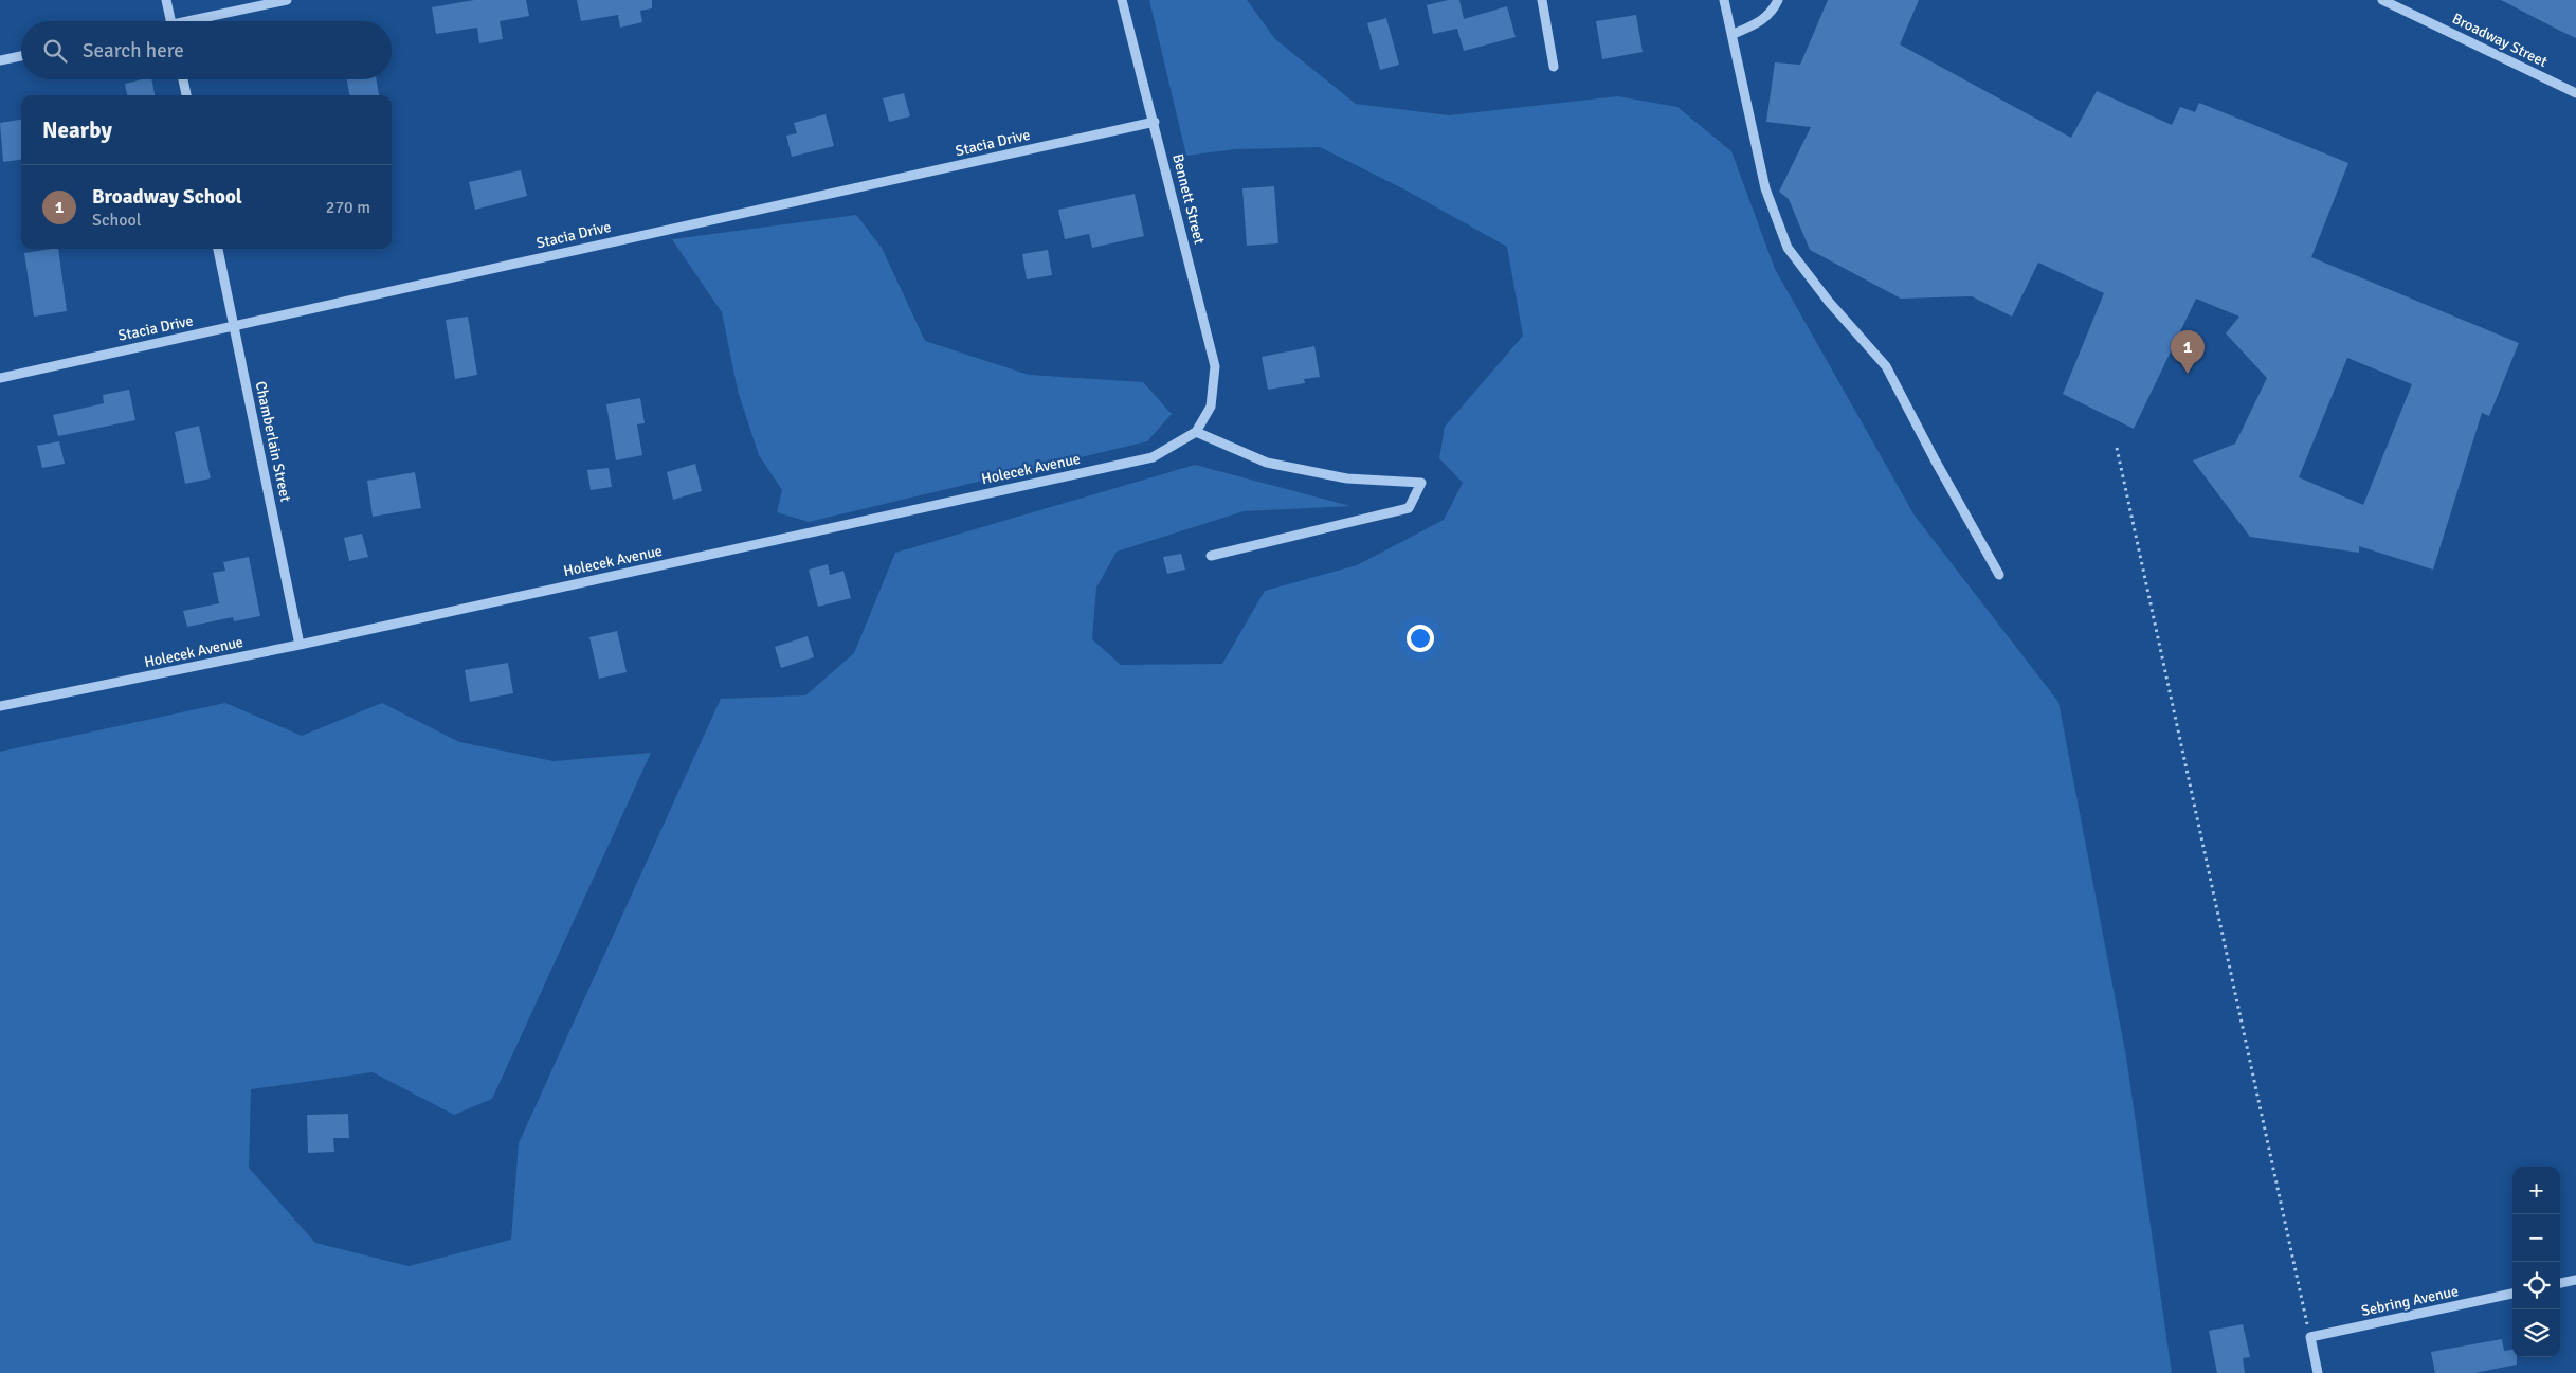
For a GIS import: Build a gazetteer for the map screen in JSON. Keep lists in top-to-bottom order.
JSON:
{
  "streets": {
    "street": [
      "Broadway Street",
      "Stacia Drive",
      "Bennett Street",
      "Chamberlain Street",
      "Holecek Avenue",
      "Sebring Avenue"
    ]
  },
  "crossings": [
    ["Stacia Drive", "Bennett Street"],
    ["Stacia Drive", "Chamberlain Street"],
    ["Bennett Street", "Holecek Avenue"],
    ["Chamberlain Street", "Holecek Avenue"]
  ],
  "page": {
    "search": "Search here",
    "heading": "Nearby",
    "list": [
      {
        "mark": "1",
        "name": "Broadway School",
        "note": "School",
        "value": "270 m"
      }
    ],
    "pins": "1",
    "map_buttons": ["+", "−"]
  }
}
